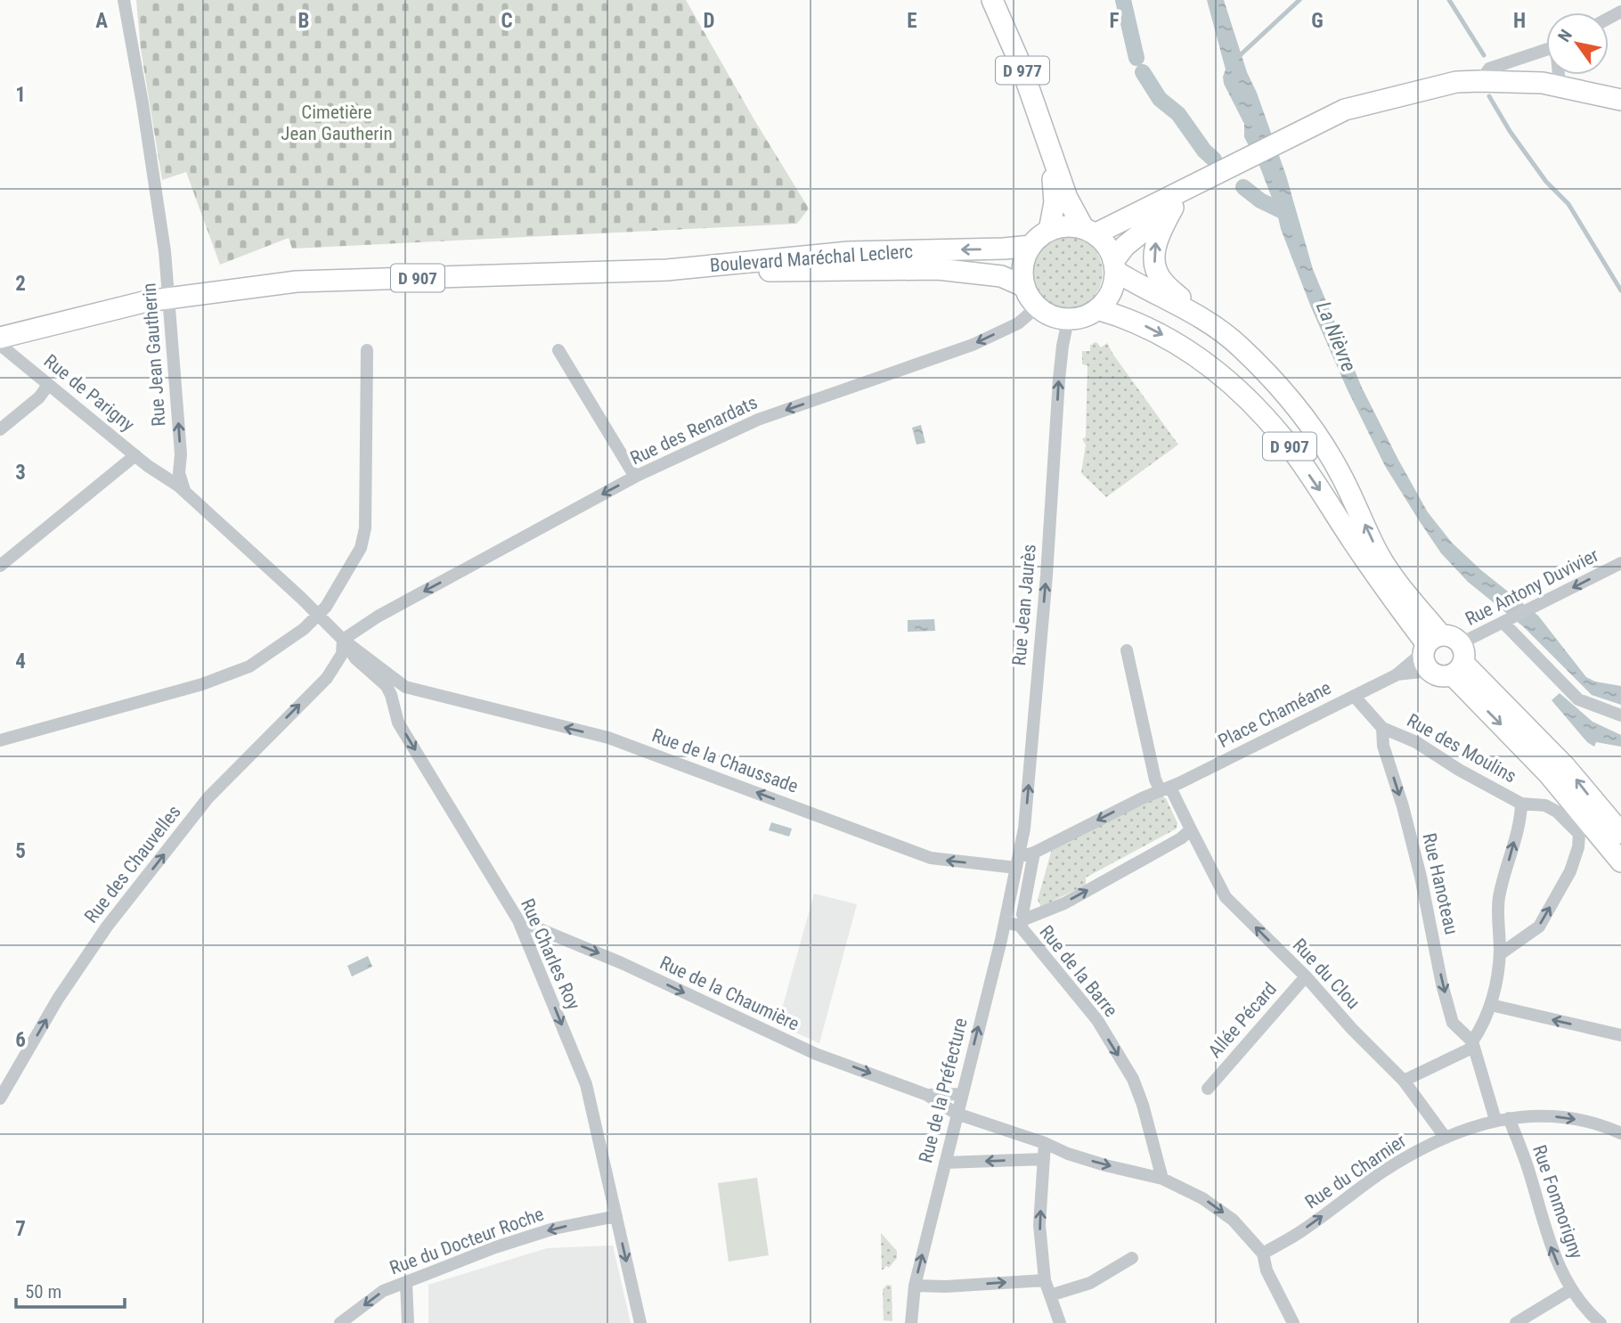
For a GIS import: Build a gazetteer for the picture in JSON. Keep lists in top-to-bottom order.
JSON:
{
  "streets": {
    "main road": ["D 977", "Boulevard Maréchal Leclerc", "D 907"],
    "street": [
      "Rue Jean Gautherin",
      "Rue de Parigny",
      "Rue des Renardats",
      "Rue Antony Duvivier",
      "Rue Jean Jaurès",
      "Place Chaméane",
      "Rue des Moulins",
      "Rue de la Chaussade",
      "Rue des Chauvelles",
      "Rue Hanoteau",
      "Rue Charles Roy",
      "Rue de la Barre",
      "Rue du Clou",
      "Rue de la Chaumière",
      "Allée Pécard",
      "Rue de la Préfecture",
      "Rue du Charnier",
      "Rue Fonmorigny",
      "Rue du Docteur Roche"
    ]
  },
  "crossings": [
    ["D 977", "Boulevard Maréchal Leclerc"],
    ["D 977", "D 907"],
    ["D 977", "Rue des Renardats"],
    ["D 977", "Rue Jean Jaurès"],
    ["Boulevard Maréchal Leclerc", "D 907"],
    ["Boulevard Maréchal Leclerc", "Rue Jean Gautherin"],
    ["Boulevard Maréchal Leclerc", "Rue des Renardats"],
    ["Boulevard Maréchal Leclerc", "Rue Jean Jaurès"],
    ["D 907", "Rue Jean Gautherin"],
    ["D 907", "Rue des Renardats"],
    ["D 907", "Rue Jean Jaurès"],
    ["D 907", "Place Chaméane"],
    ["Rue Jean Gautherin", "Rue de Parigny"],
    ["Rue des Renardats", "Rue Jean Jaurès"],
    ["Rue des Renardats", "Rue de la Chaussade"],
    ["Rue des Renardats", "Rue des Chauvelles"],
    ["Rue des Renardats", "Rue Charles Roy"],
    ["Rue Jean Jaurès", "Place Chaméane"],
    ["Rue des Moulins", "Rue Hanoteau"],
    ["Rue de la Chaussade", "Rue des Chauvelles"],
    ["Rue de la Chaussade", "Rue Charles Roy"],
    ["Rue de la Chaussade", "Rue de la Préfecture"],
    ["Rue des Chauvelles", "Rue Charles Roy"],
    ["Rue Charles Roy", "Rue de la Chaumière"],
    ["Rue Charles Roy", "Rue du Docteur Roche"],
    ["Rue de la Barre", "Rue de la Chaumière"],
    ["Rue de la Barre", "Rue de la Préfecture"],
    ["Rue du Clou", "Allée Pécard"],
    ["Rue du Clou", "Rue du Charnier"],
    ["Rue de la Chaumière", "Rue de la Préfecture"],
    ["Rue du Charnier", "Rue Fonmorigny"]
  ],
  "one_way": [
    "Rue des Renardats",
    "Rue Antony Duvivier",
    "Rue Jean Jaurès",
    "Rue de la Chaussade",
    "Rue des Chauvelles",
    "Rue Charles Roy",
    "Rue de la Barre",
    "Rue du Clou",
    "Rue de la Chaumière",
    "Rue de la Préfecture",
    "Rue du Charnier",
    "Rue Fonmorigny",
    "Rue du Docteur Roche"
  ],
  "water": ["La Nièvre"],
  "parks": ["Cimetière Jean Gautherin"],
  "scale_bar": "50 m",
  "north": "top left",
  "grid": {
    "columns": [
      "A",
      "B",
      "C",
      "D",
      "E",
      "F",
      "G",
      "H"
    ],
    "rows": [
      "1",
      "2",
      "3",
      "4",
      "5",
      "6",
      "7"
    ]
  }
}
